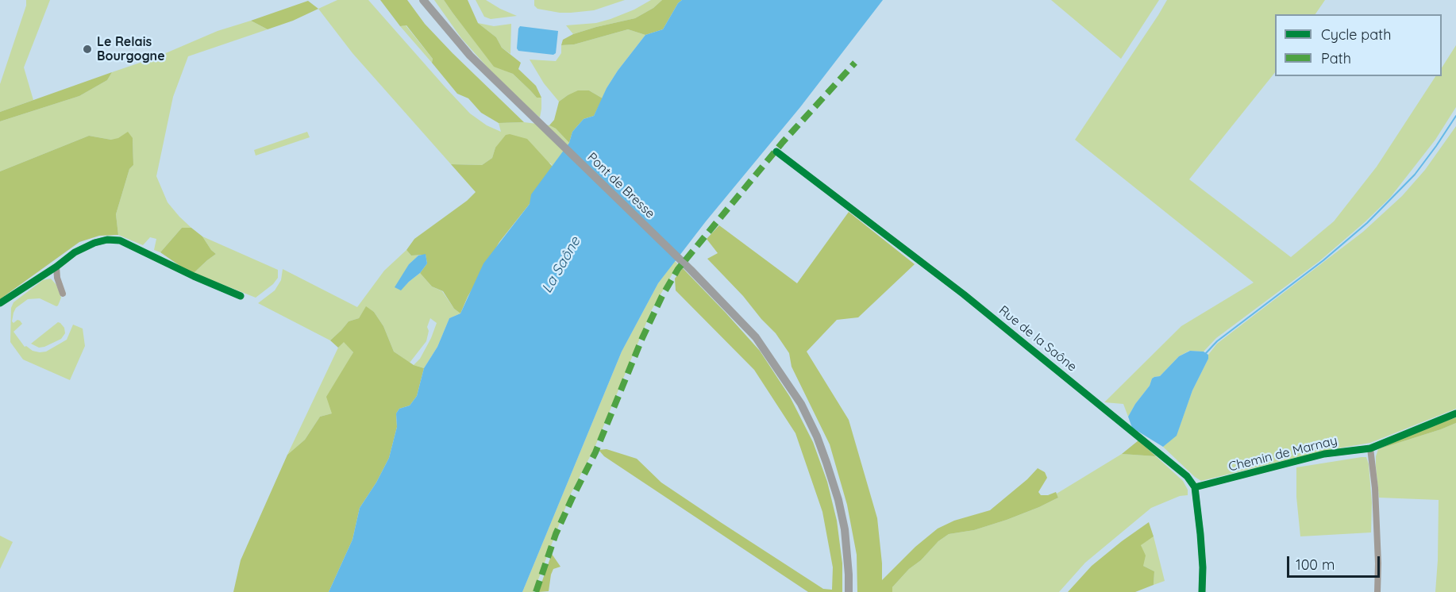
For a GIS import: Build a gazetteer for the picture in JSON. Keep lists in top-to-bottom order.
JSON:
{
  "streets": {
    "main road": ["Pont de Bresse"],
    "street": ["Rue de la Saône", "Chemin de Marnay"]
  },
  "crossings": [
    ["Rue de la Saône", "Chemin de Marnay"]
  ],
  "water": ["La Saône"],
  "places": ["Le Relais Bourgogne"],
  "legend": ["Cycle path", "Path"],
  "scale_bar": "100 m"
}
